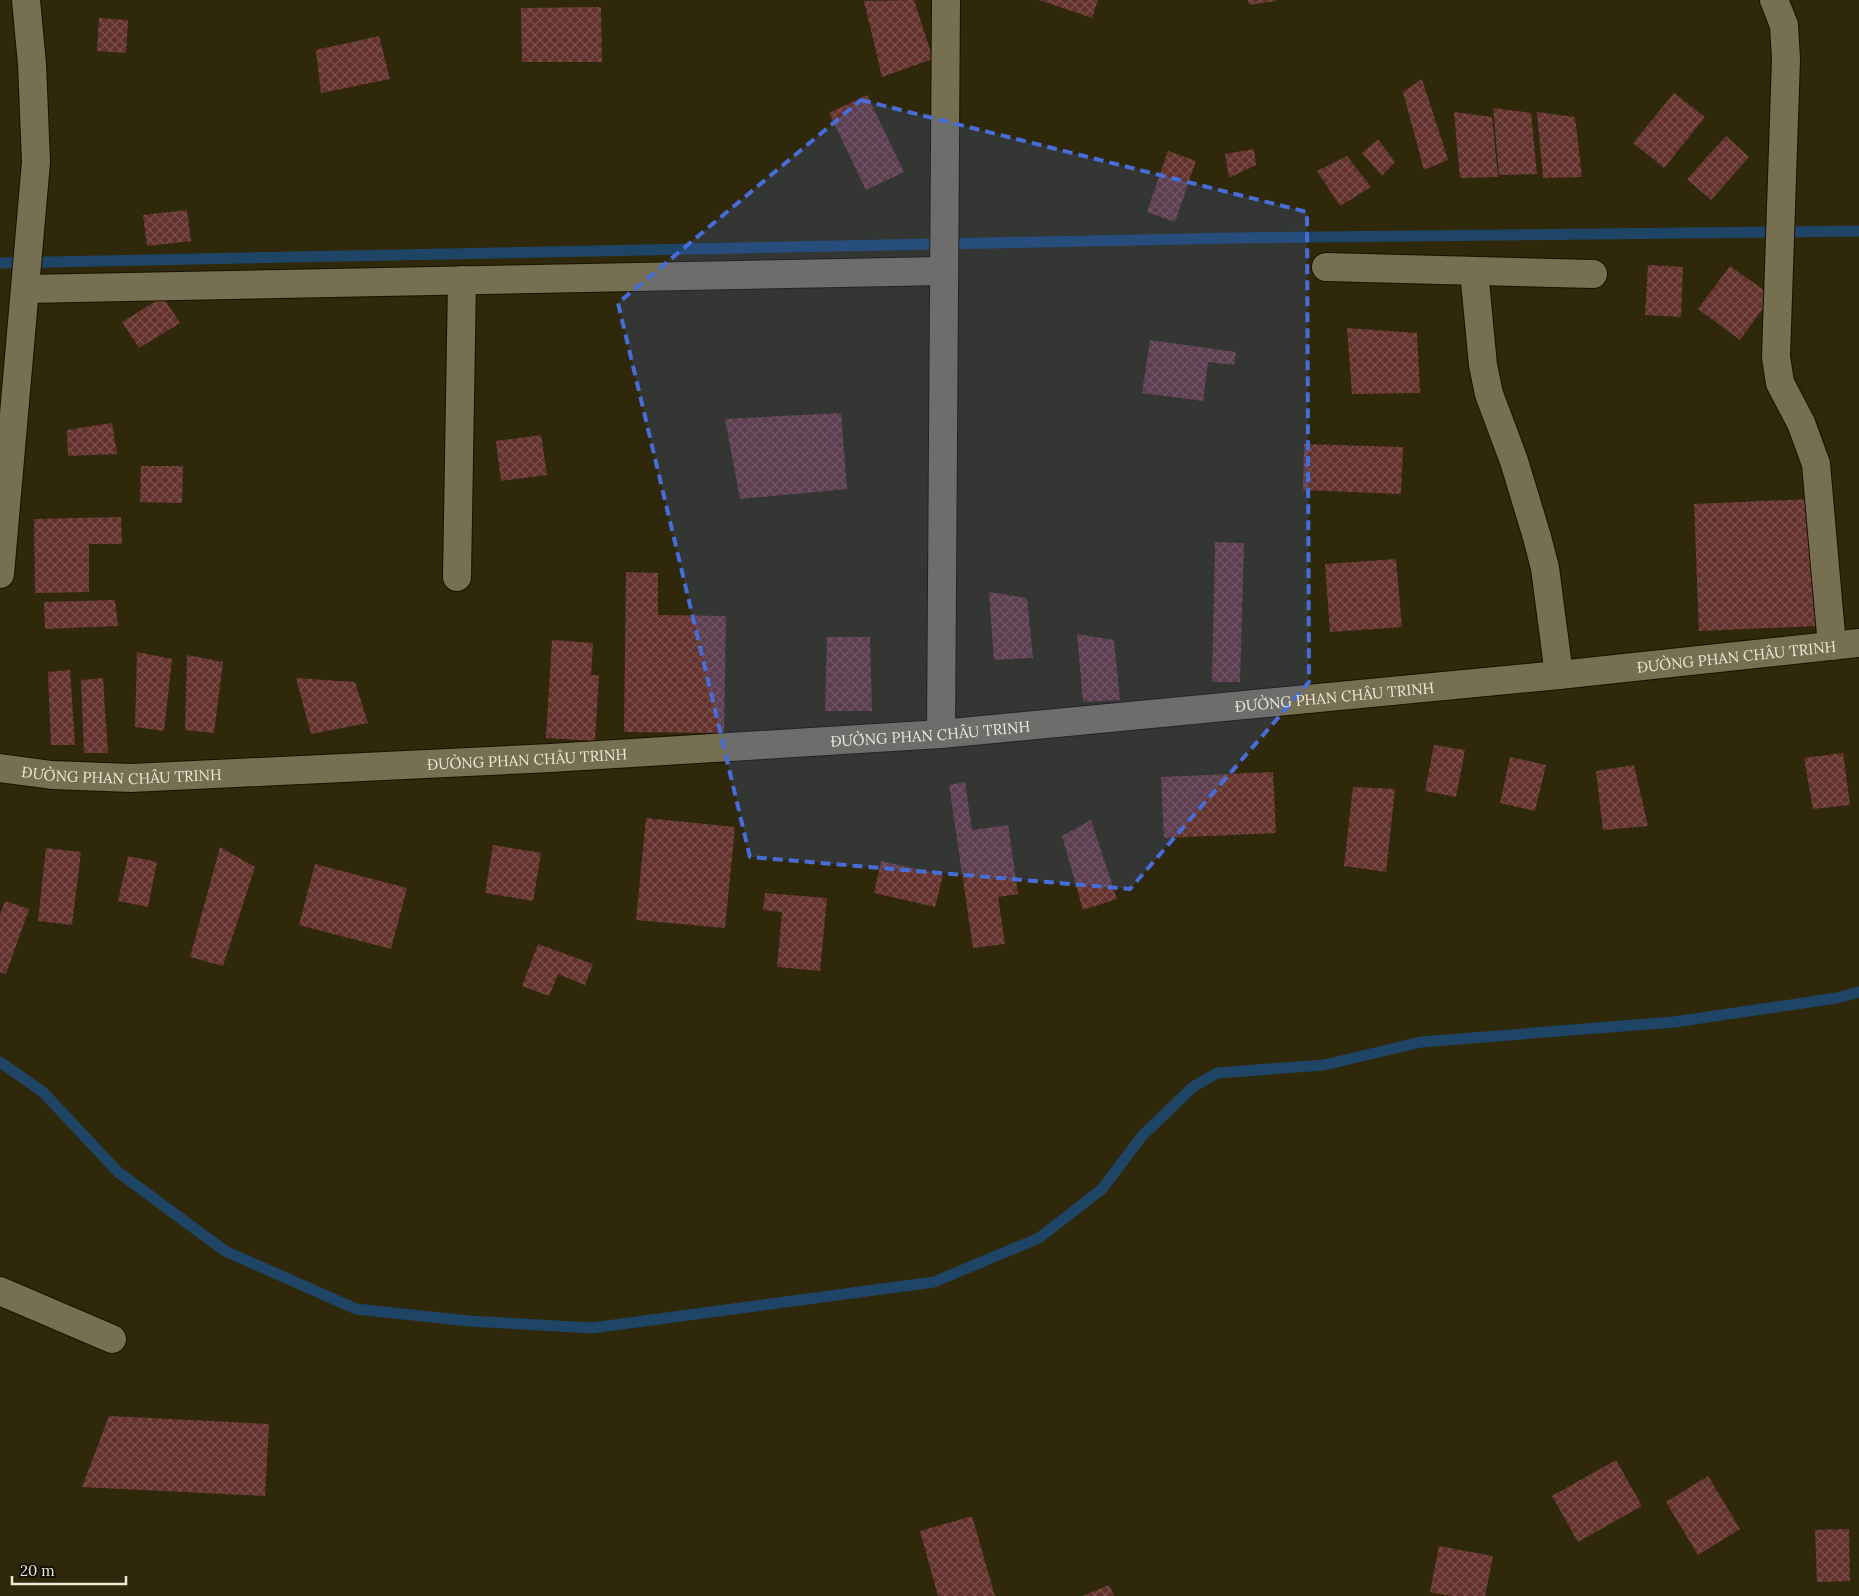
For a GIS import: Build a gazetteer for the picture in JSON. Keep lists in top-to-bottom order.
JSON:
{
  "streets": {
    "street": ["ĐƯỜNG PHAN CHÂU TRINH"]
  },
  "scale_bar": "20 m"
}
